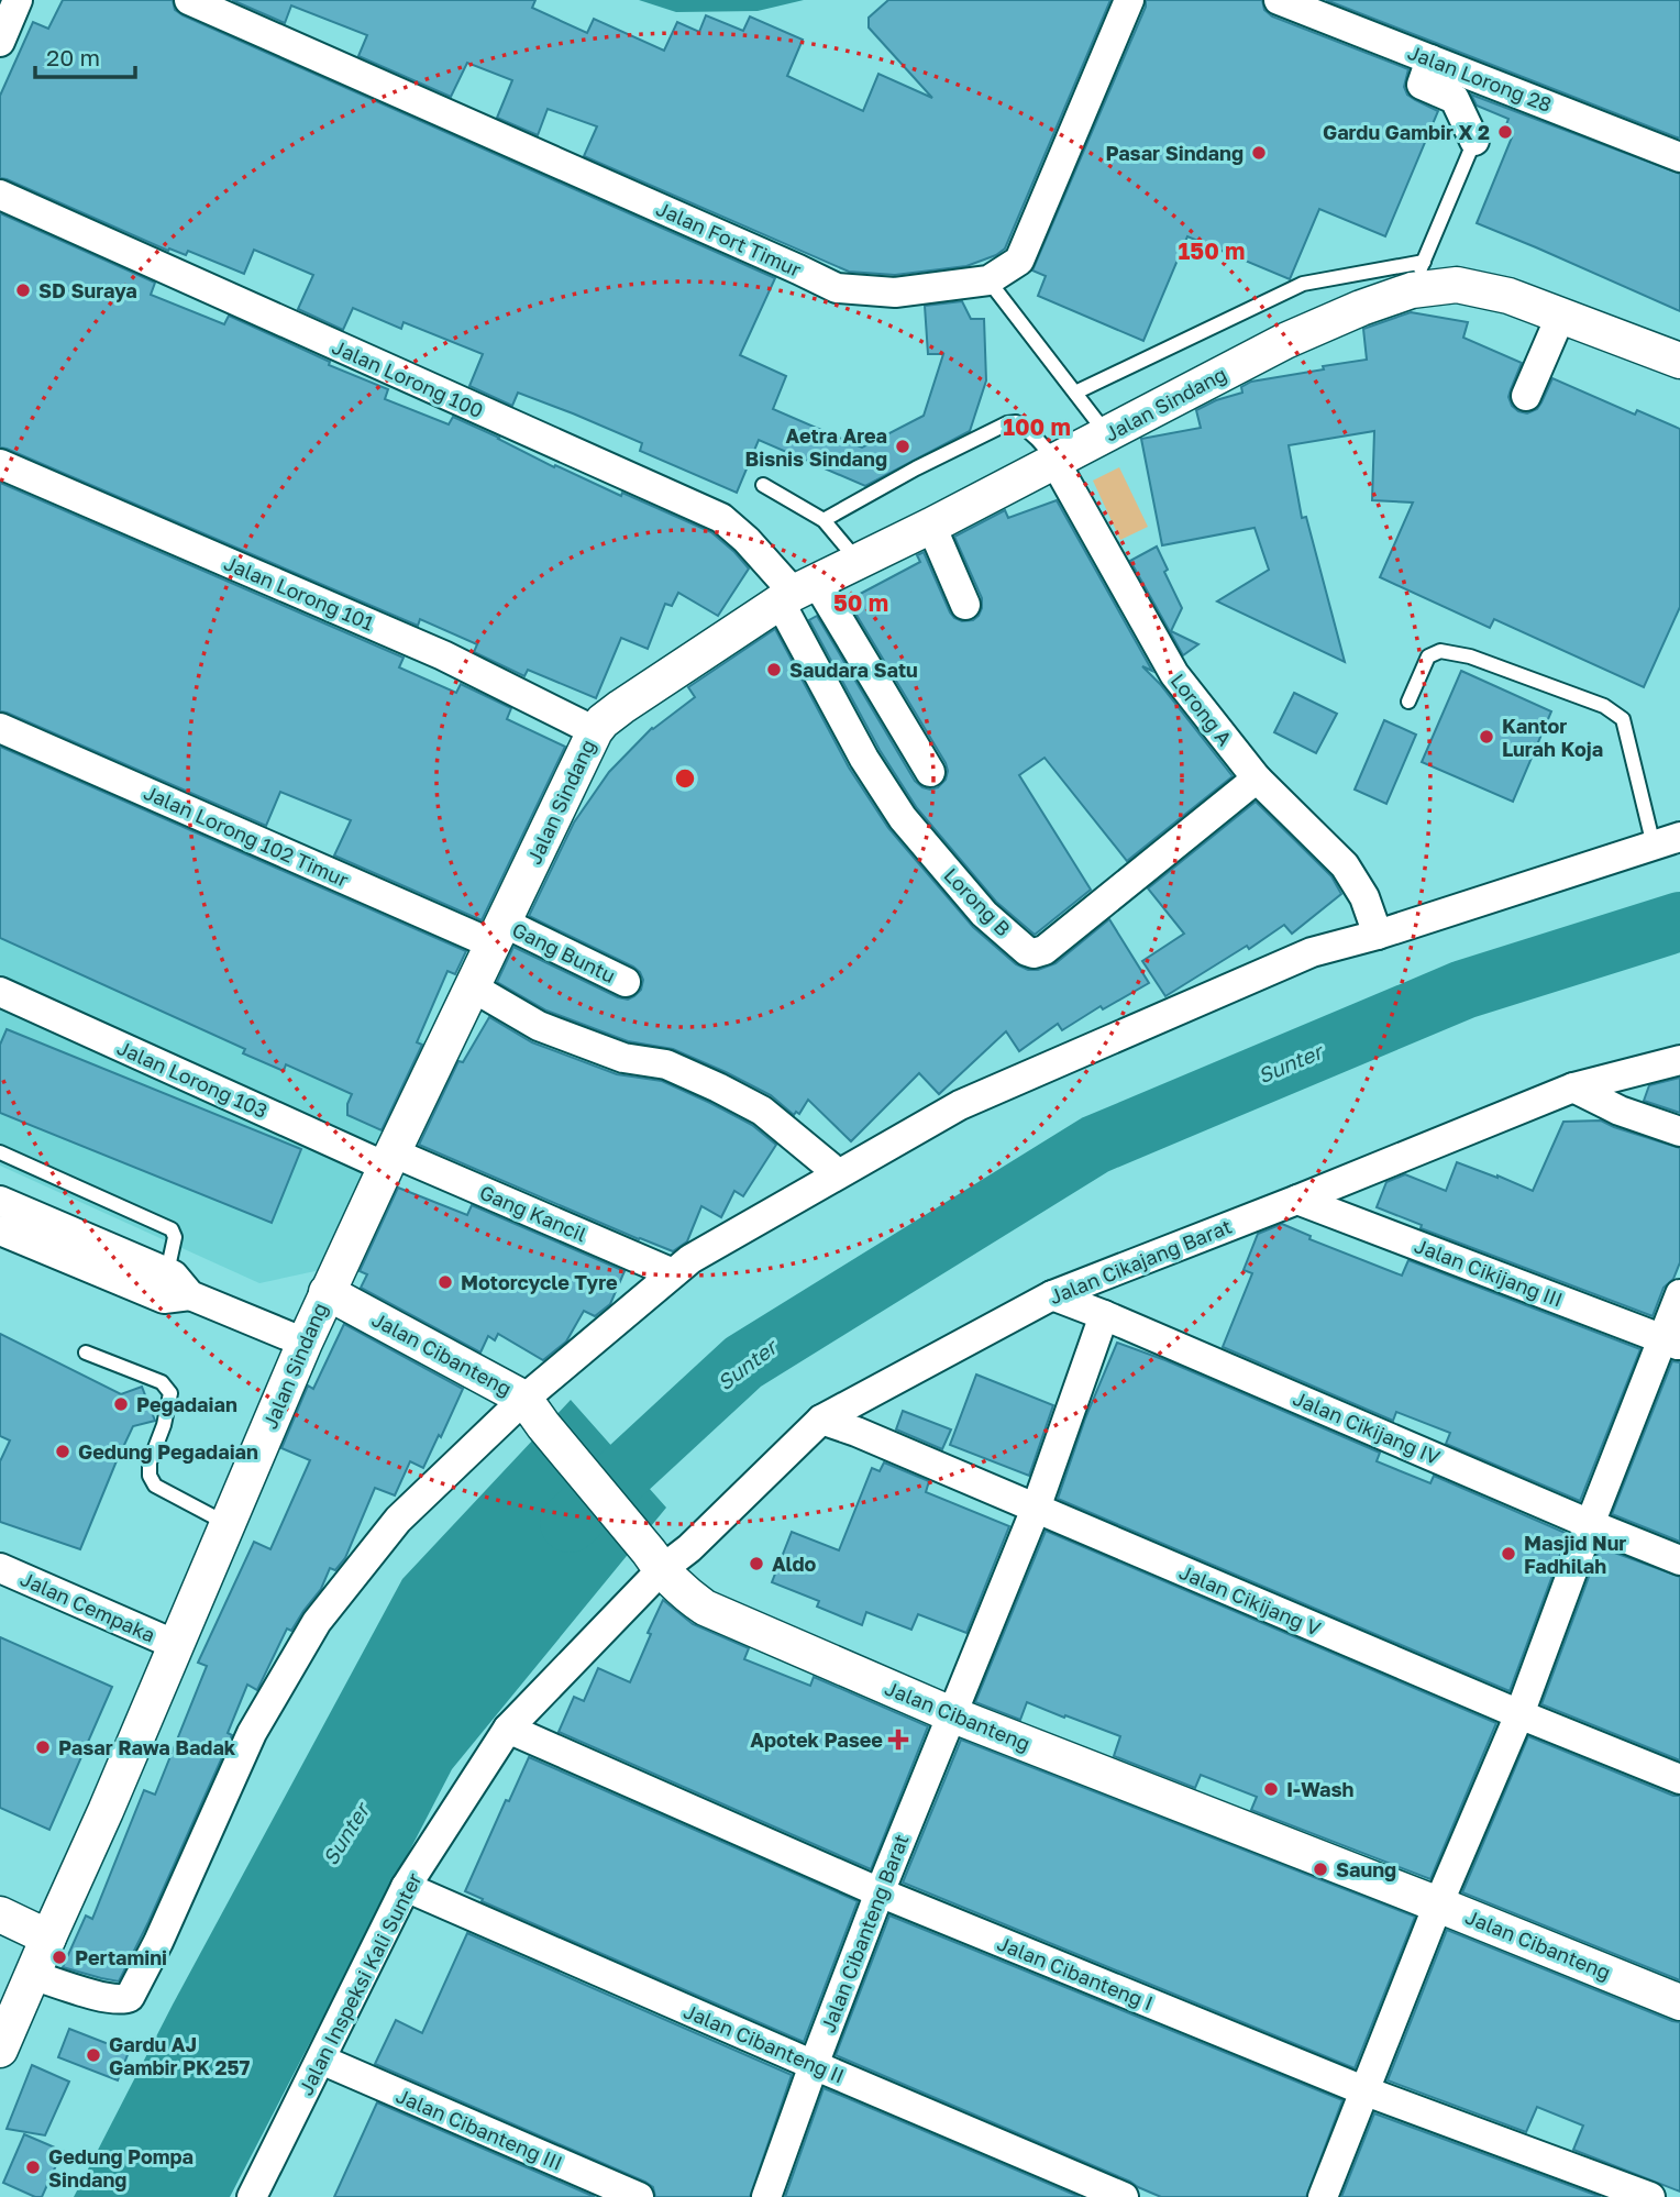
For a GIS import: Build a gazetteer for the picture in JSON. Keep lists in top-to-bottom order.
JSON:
{
  "streets": {
    "street": [
      "Jalan Lorong 28",
      "Jalan Fort Timur",
      "Jalan Lorong 100",
      "Jalan Sindang",
      "Jalan Lorong 101",
      "Lorong A",
      "Jalan Lorong 102 Timur",
      "Lorong B",
      "Gang Buntu",
      "Jalan Lorong 103",
      "Gang Kancil",
      "Jalan Cikajang Barat",
      "Jalan Cikijang III",
      "Jalan Cibanteng",
      "Jalan Cikijang IV",
      "Jalan Cikijang V",
      "Jalan Cempaka",
      "Jalan Cibanteng Barat",
      "Jalan Cibanteng I",
      "Jalan Inspeksi Kali Sunter",
      "Jalan Cibanteng II",
      "Jalan Cibanteng III"
    ]
  },
  "crossings": [
    ["Jalan Lorong 100", "Jalan Sindang"],
    ["Jalan Lorong 100", "Lorong B"],
    ["Jalan Sindang", "Jalan Lorong 101"],
    ["Jalan Sindang", "Lorong A"],
    ["Jalan Sindang", "Jalan Lorong 102 Timur"],
    ["Jalan Sindang", "Lorong B"],
    ["Jalan Sindang", "Gang Buntu"],
    ["Jalan Sindang", "Jalan Lorong 103"],
    ["Jalan Sindang", "Gang Kancil"],
    ["Jalan Sindang", "Jalan Cibanteng"],
    ["Jalan Sindang", "Jalan Cempaka"],
    ["Lorong A", "Lorong B"],
    ["Jalan Lorong 102 Timur", "Gang Buntu"],
    ["Jalan Lorong 103", "Gang Kancil"],
    ["Jalan Cikajang Barat", "Jalan Cikijang III"],
    ["Jalan Cikajang Barat", "Jalan Cibanteng"],
    ["Jalan Cikajang Barat", "Jalan Cikijang IV"],
    ["Jalan Cikajang Barat", "Jalan Cikijang V"],
    ["Jalan Cikajang Barat", "Jalan Inspeksi Kali Sunter"],
    ["Jalan Cibanteng", "Jalan Cibanteng Barat"],
    ["Jalan Cibanteng", "Jalan Inspeksi Kali Sunter"],
    ["Jalan Cikijang IV", "Jalan Cibanteng Barat"],
    ["Jalan Cikijang V", "Jalan Cibanteng Barat"],
    ["Jalan Cibanteng Barat", "Jalan Cibanteng I"],
    ["Jalan Cibanteng Barat", "Jalan Cibanteng II"],
    ["Jalan Cibanteng I", "Jalan Inspeksi Kali Sunter"],
    ["Jalan Inspeksi Kali Sunter", "Jalan Cibanteng II"],
    ["Jalan Inspeksi Kali Sunter", "Jalan Cibanteng III"]
  ],
  "water": ["Sunter"],
  "places": {
    "other": [
      "Gardu Gambir X 2",
      "Pasar Sindang",
      "SD Suraya",
      "Aetra Area Bisnis Sindang",
      "Saudara Satu",
      "Kantor Lurah Koja",
      "Motorcycle Tyre",
      "Pegadaian",
      "Gedung Pegadaian",
      "Masjid Nur Fadhilah",
      "Aldo",
      "Pasar Rawa Badak",
      "I-Wash",
      "Saung",
      "Pertamini",
      "Gardu AJ Gambir PK 257",
      "Gedung Pompa Sindang"
    ],
    "health": ["Apotek Pasee"]
  },
  "scale_bar": "20 m",
  "rings": ["150 m", "100 m", "50 m"]
}
